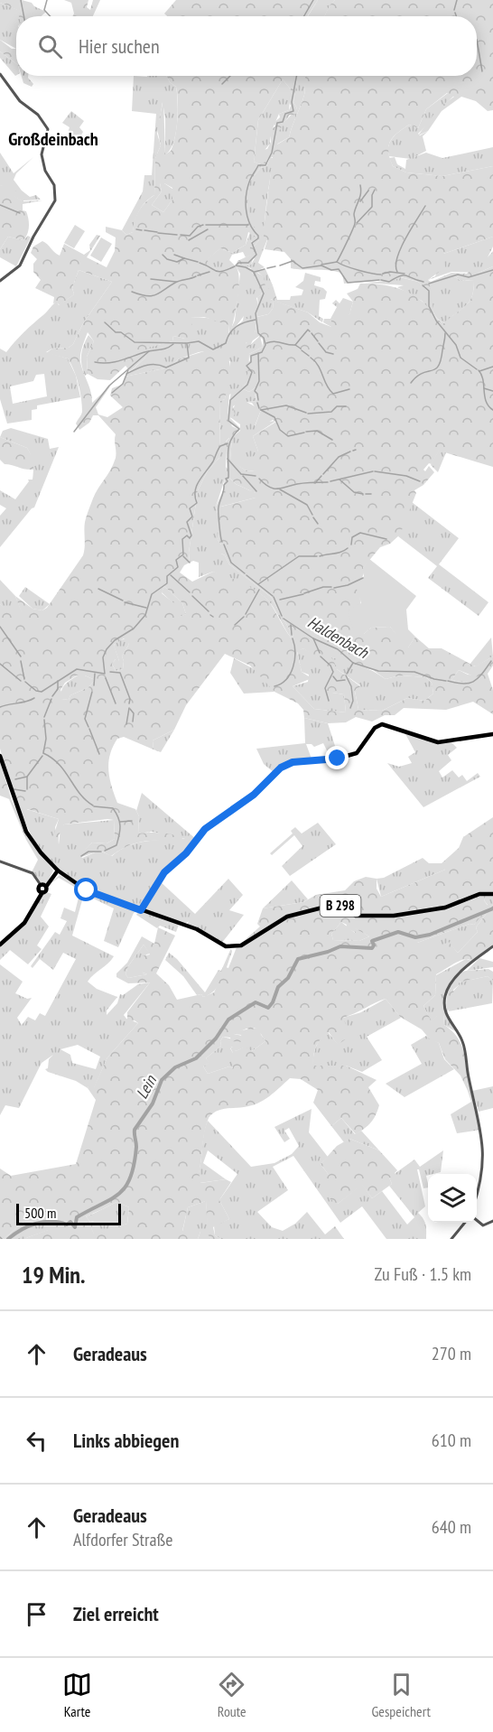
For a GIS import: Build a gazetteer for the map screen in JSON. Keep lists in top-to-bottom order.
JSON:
{
  "streets": {
    "main road": ["B 298"]
  },
  "districts": ["Großdeinbach"],
  "water": ["Haldenbach", "Lein"],
  "scale_bar": "500 m",
  "page": {
    "search": "Hier suchen",
    "scale": "500 m",
    "heading": ["19 Min.", "Zu Fuß · 1.5 km"],
    "list": [
      ["Geradeaus", "270 m"],
      ["Links abbiegen", "610 m"],
      ["Geradeaus", "Alfdorfer Straße", "640 m"],
      "Ziel erreicht"
    ],
    "nav": ["Karte", "Route", "Gespeichert"]
  }
}
